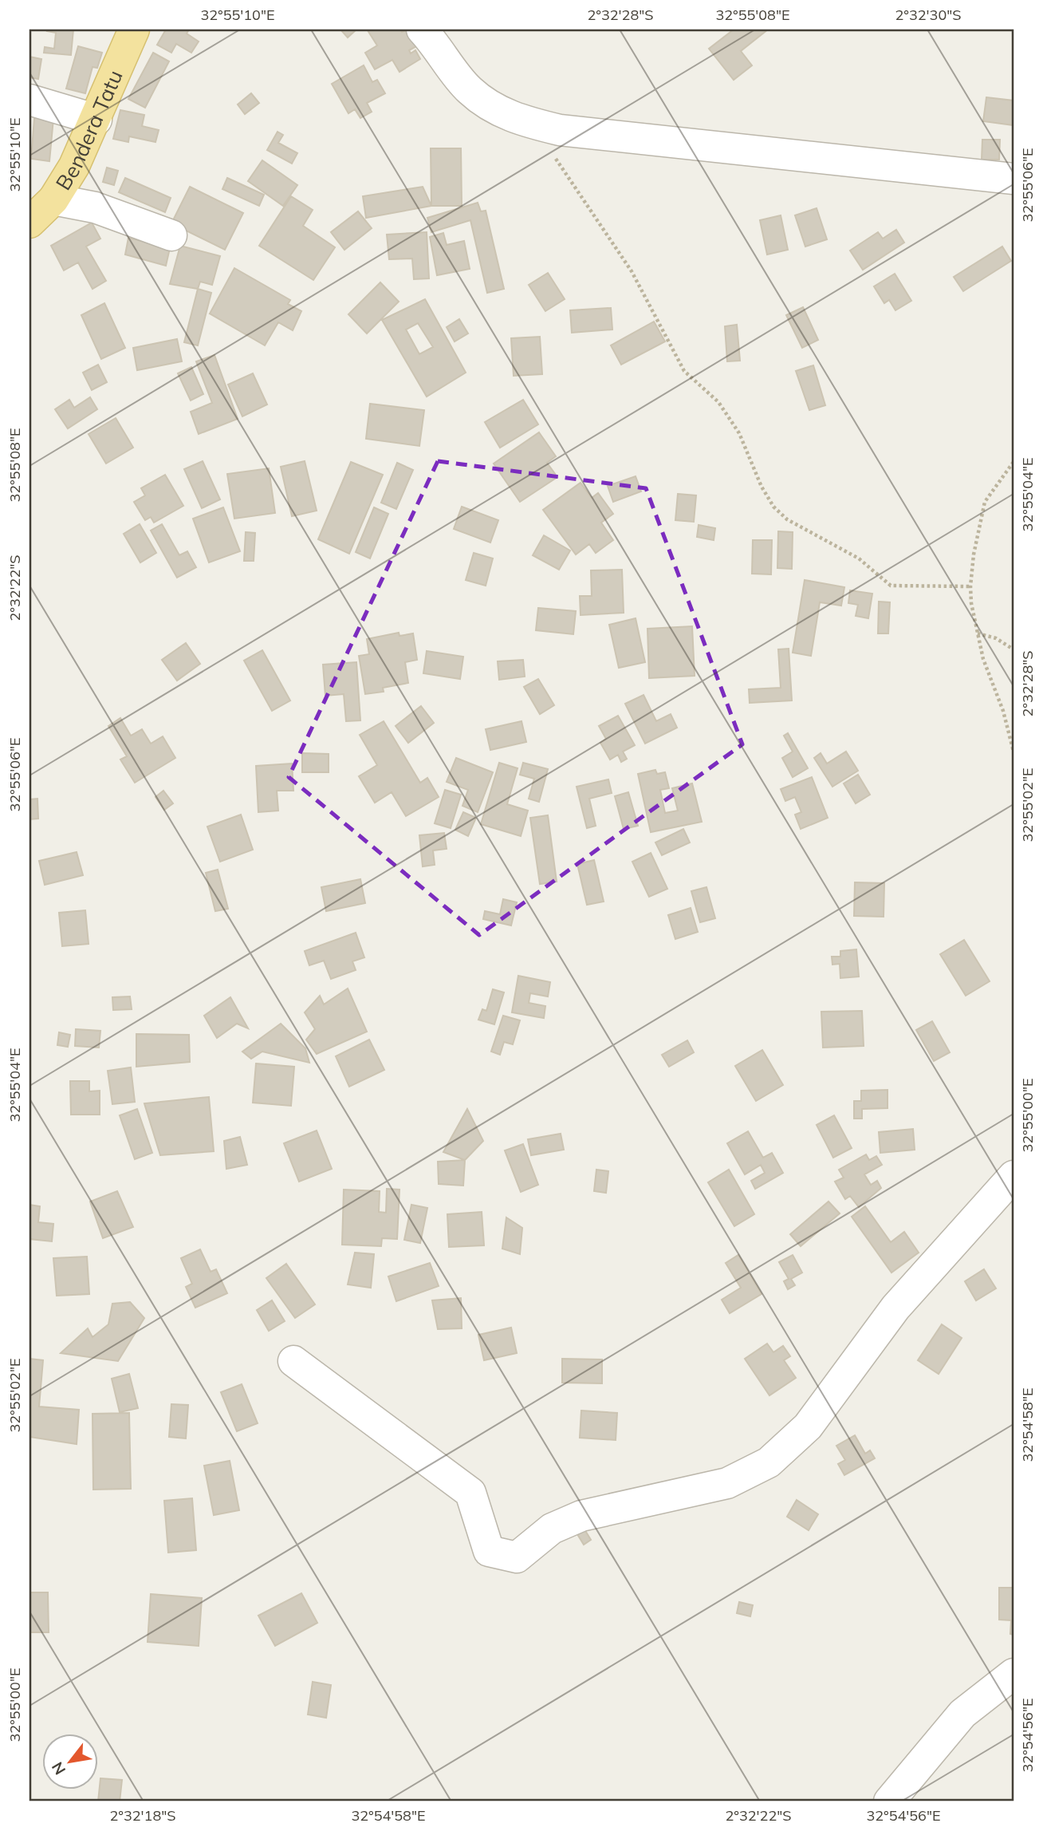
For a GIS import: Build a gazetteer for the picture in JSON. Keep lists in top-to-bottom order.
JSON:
{
  "streets": {
    "main road": ["Bendera Tatu"]
  },
  "north": "bottom left",
  "coordinates": [
    "32°55'10\"E",
    "2°32'28\"S",
    "32°55'08\"E",
    "2°32'30\"S",
    "32°55'06\"E",
    "32°55'04\"E",
    "2°32'22\"S",
    "32°55'02\"E",
    "32°55'00\"E",
    "32°54'58\"E",
    "32°54'56\"E",
    "2°32'18\"S"
  ]
}
